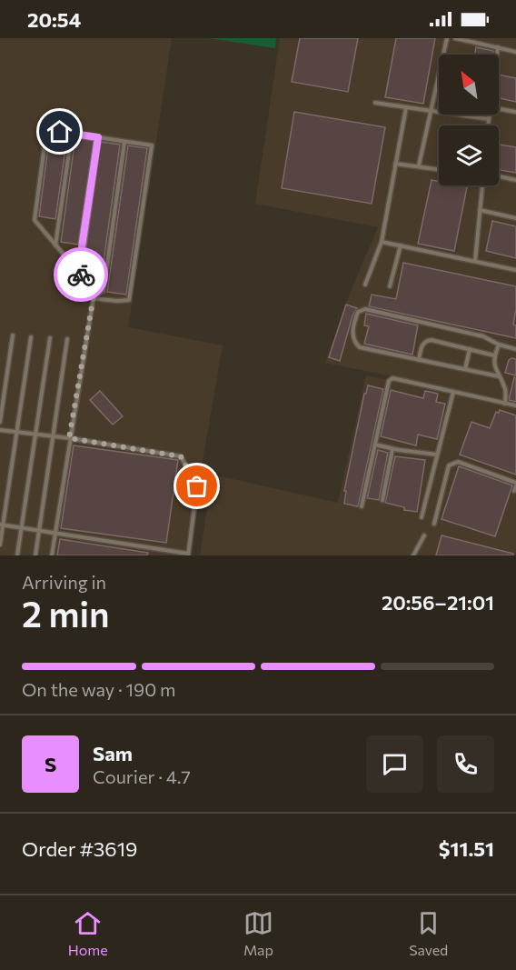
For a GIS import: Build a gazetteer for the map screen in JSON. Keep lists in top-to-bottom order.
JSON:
{
  "north": "top left",
  "page": {
    "status": "20:54",
    "heading": ["2 min", "Arriving in", "20:56–21:01"],
    "panel": [
      "Sam",
      "Courier · 4.7",
      "Order #3619",
      "$11.51"
    ],
    "bar": "On the way · 190 m",
    "round": "S",
    "tabs": ["Home", "Map", "Saved"]
  }
}
